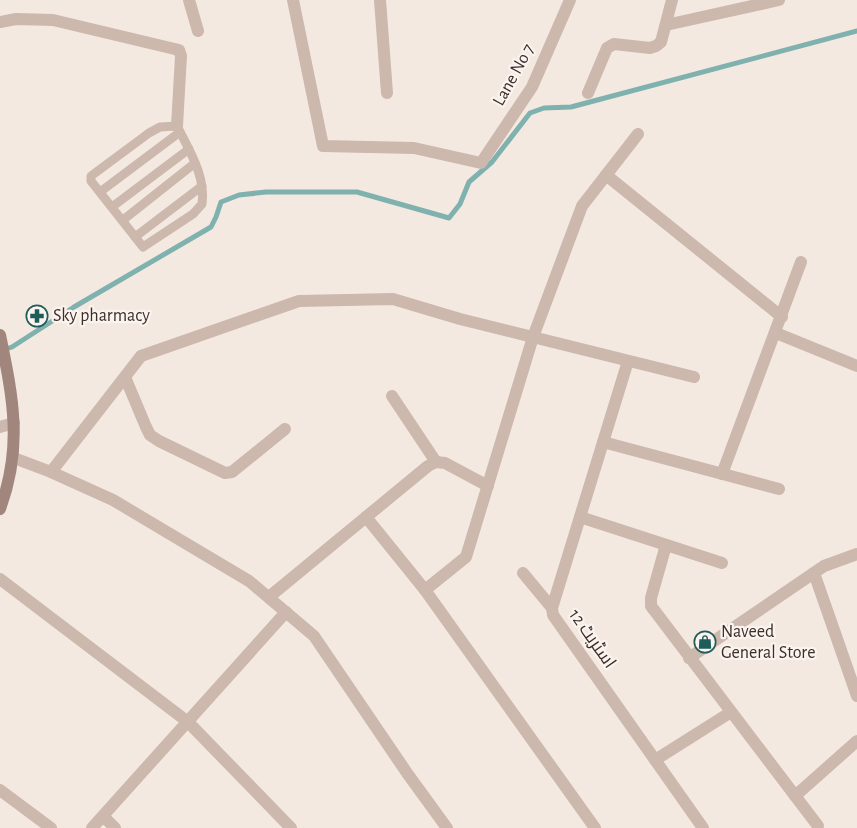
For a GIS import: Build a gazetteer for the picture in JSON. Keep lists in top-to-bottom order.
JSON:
{
  "streets": {
    "street": ["Lane No 7", "اسٹریٹ 12"]
  },
  "places": {
    "pharmacy": ["Sky pharmacy"],
    "shop": ["Naveed General Store"]
  }
}
